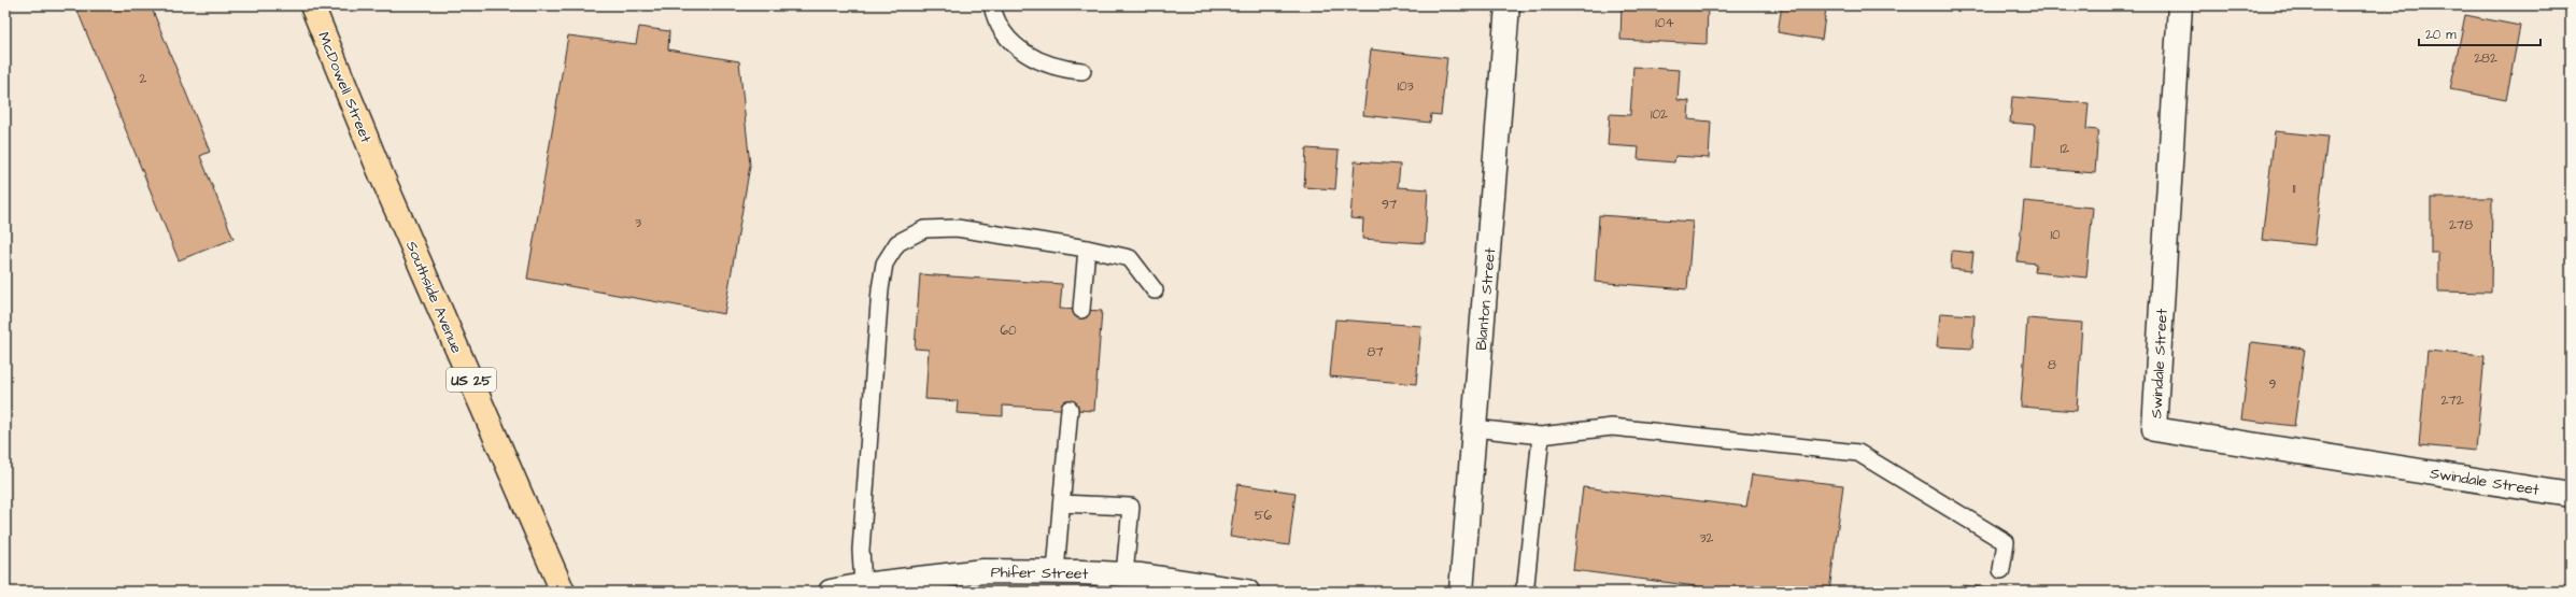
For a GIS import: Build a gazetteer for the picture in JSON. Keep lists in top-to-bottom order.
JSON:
{
  "streets": {
    "main road": ["McDowell Street", "Southside Avenue", "US 25"],
    "street": ["Blanton Street", "Swindale Street", "Phifer Street"]
  },
  "crossings": [
    ["McDowell Street", "Southside Avenue"]
  ],
  "house_numbers": [
    "104",
    "282",
    "2",
    "103",
    "102",
    "12",
    "11",
    "97",
    "3",
    "278",
    "10",
    "60",
    "87",
    "8",
    "9",
    "272",
    "56",
    "32"
  ],
  "scale_bar": "20 m"
}
